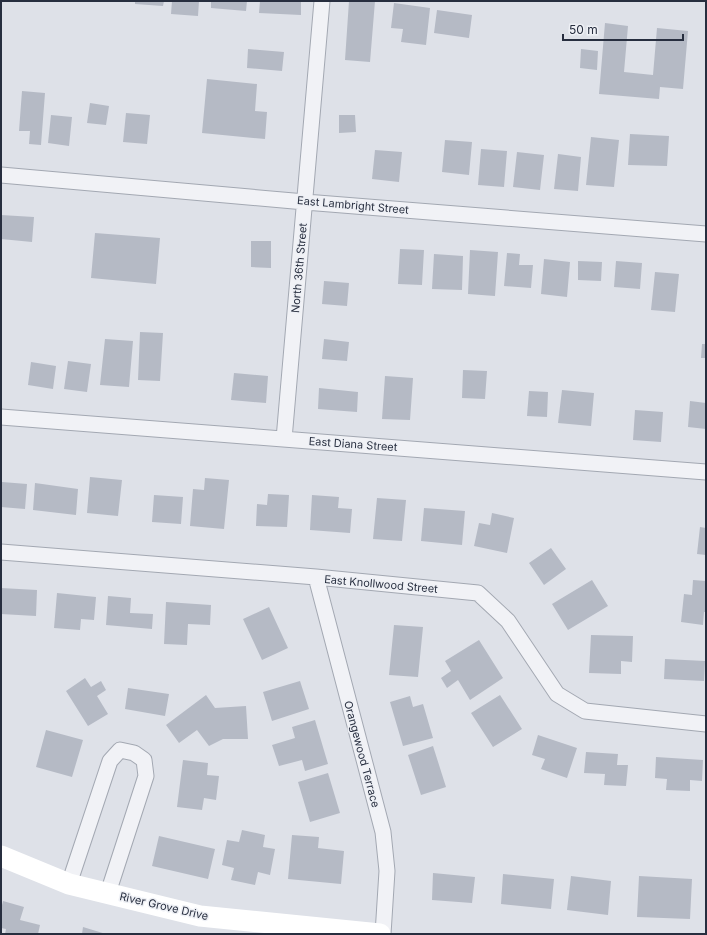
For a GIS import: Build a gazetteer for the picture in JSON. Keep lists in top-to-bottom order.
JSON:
{
  "streets": {
    "street": [
      "East Lambright Street",
      "North 36th Street",
      "East Diana Street",
      "East Knollwood Street",
      "Orangewood Terrace",
      "River Grove Drive"
    ]
  },
  "crossings": [
    ["East Lambright Street", "North 36th Street"],
    ["North 36th Street", "East Diana Street"],
    ["East Knollwood Street", "Orangewood Terrace"]
  ],
  "scale_bar": "50 m"
}
